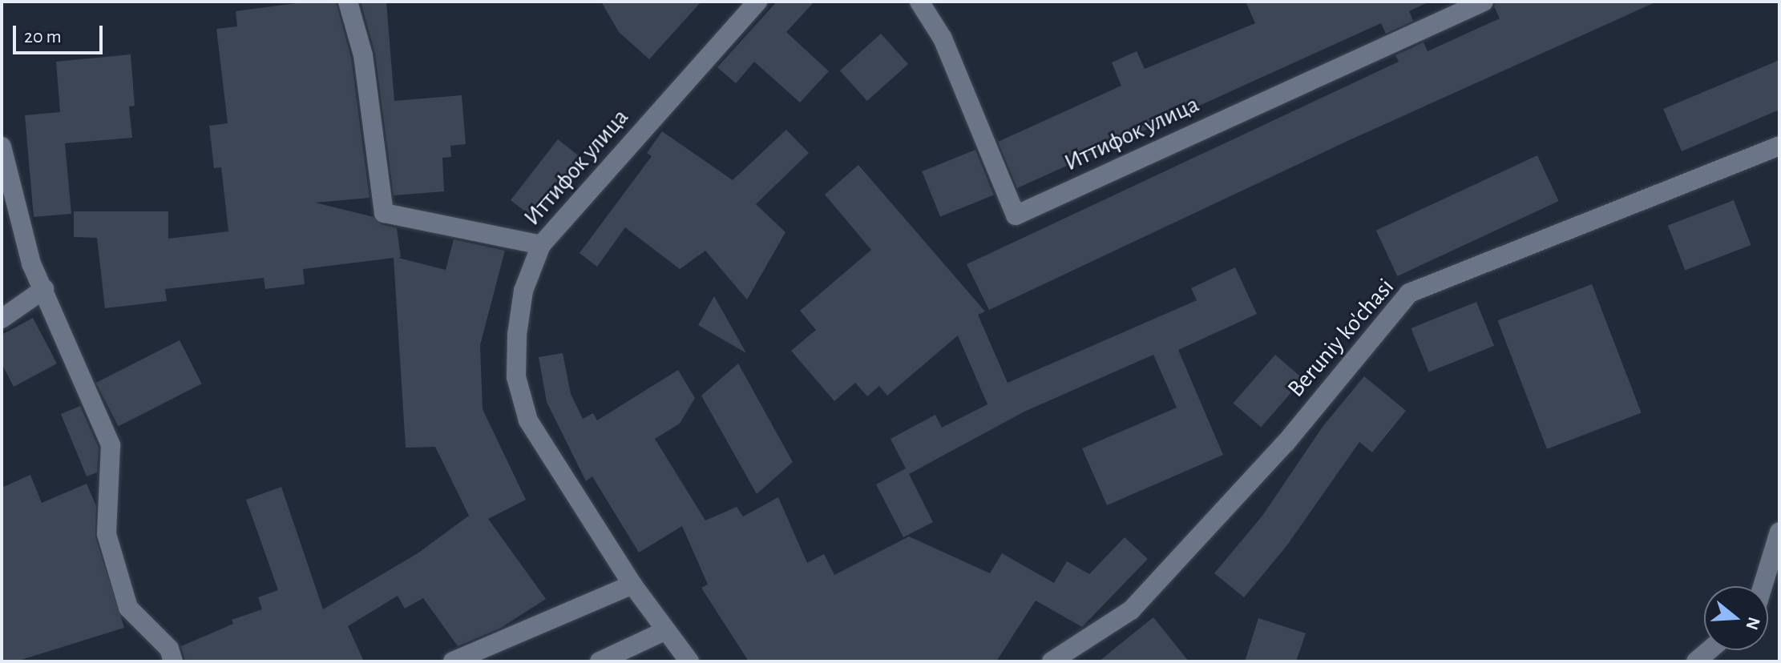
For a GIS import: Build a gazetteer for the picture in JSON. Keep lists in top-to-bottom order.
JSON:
{
  "streets": {
    "street": ["Иттифок улица", "Beruniy ko'chasi"]
  },
  "scale_bar": "20 m",
  "north": "right"
}
